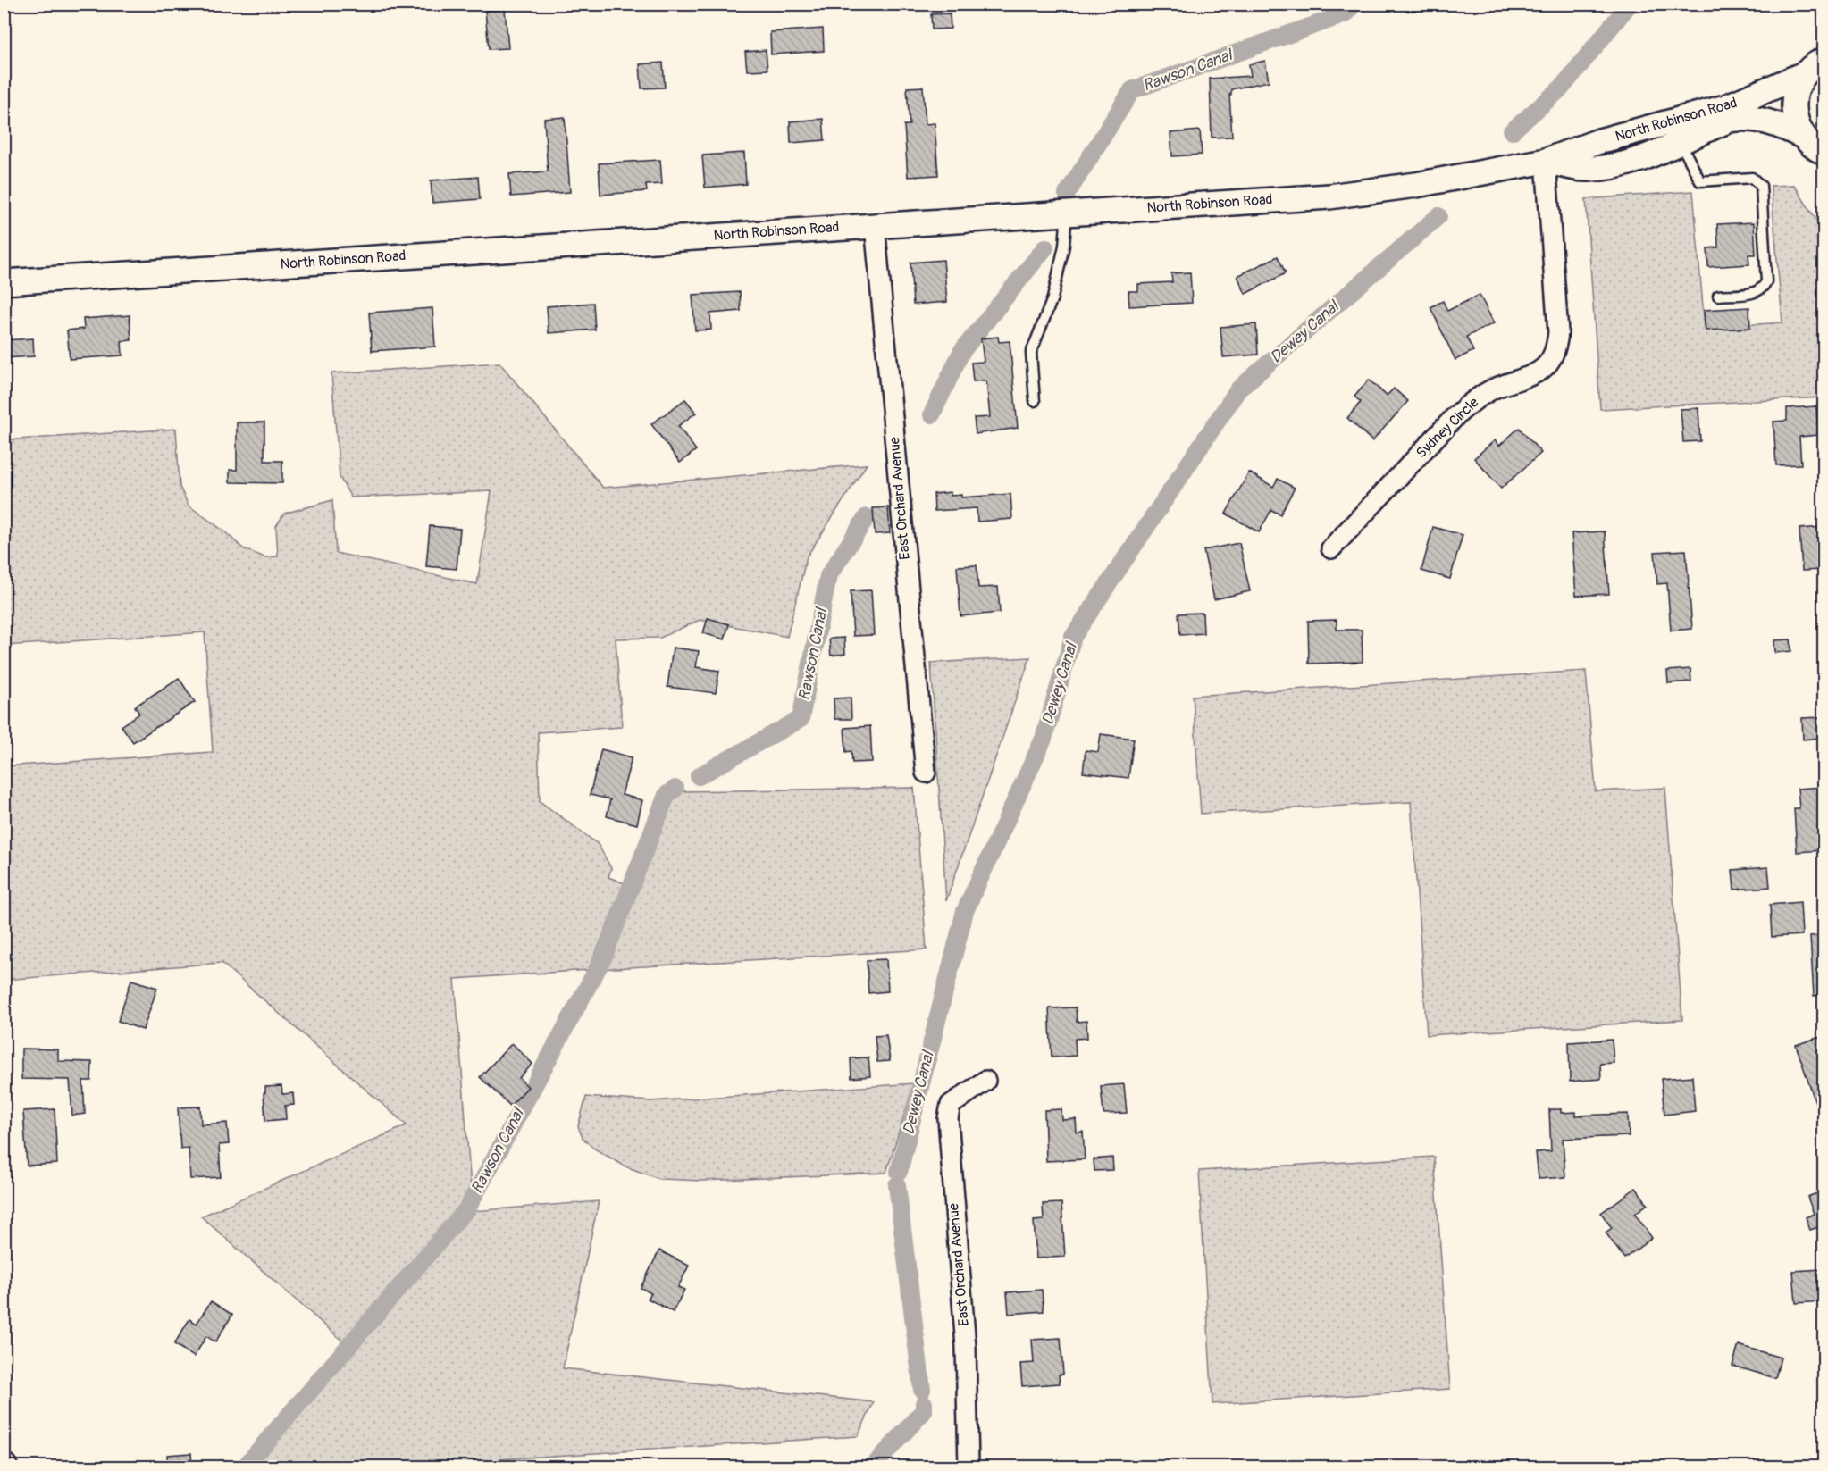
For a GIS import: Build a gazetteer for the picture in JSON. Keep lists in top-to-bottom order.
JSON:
{
  "streets": {
    "street": ["North Robinson Road", "Sydney Circle", "East Orchard Avenue"]
  },
  "crossings": [
    ["North Robinson Road", "Sydney Circle"],
    ["North Robinson Road", "East Orchard Avenue"]
  ],
  "water": ["Rawson Canal", "Dewey Canal"]
}
